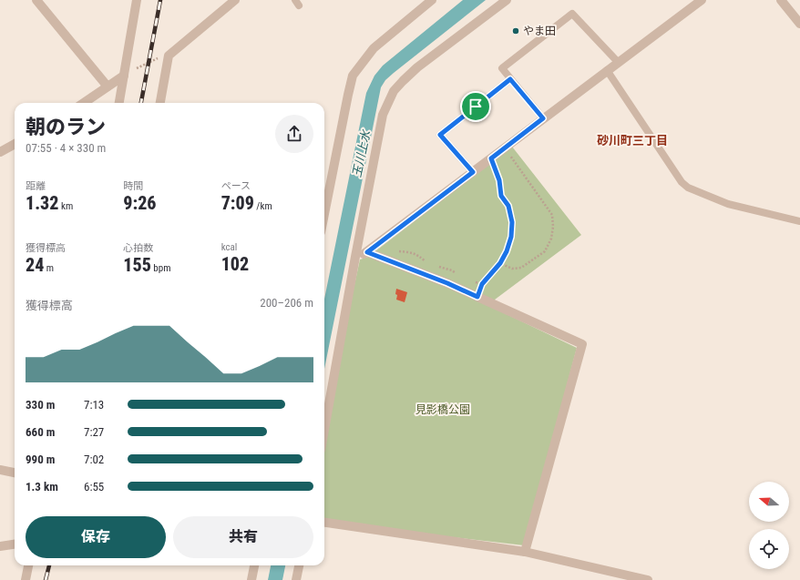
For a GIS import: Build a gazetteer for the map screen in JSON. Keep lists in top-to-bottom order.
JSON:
{
  "districts": ["砂川町三丁目"],
  "water": ["玉川上水"],
  "parks": ["見影橋公園"],
  "places": ["やま田"],
  "north": "left",
  "page": {
    "heading": ["朝のラン", "07:55 · 4 × 330 m"],
    "stats": [
      ["距離", "1.32 km"],
      ["時間", "9:26"],
      ["ペース", "7:09 /km"],
      ["獲得標高", "24 m"],
      ["心拍数", "155 bpm"],
      ["kcal", "102"]
    ],
    "chart": ["獲得標高", "200–206 m"],
    "list": [
      {
        "name": "330 m",
        "note": "7:13"
      },
      {
        "name": "660 m",
        "note": "7:27"
      },
      {
        "name": "990 m",
        "note": "7:02"
      },
      {
        "name": "1.3 km",
        "note": "6:55"
      }
    ],
    "buttons": ["保存", "共有"]
  }
}
